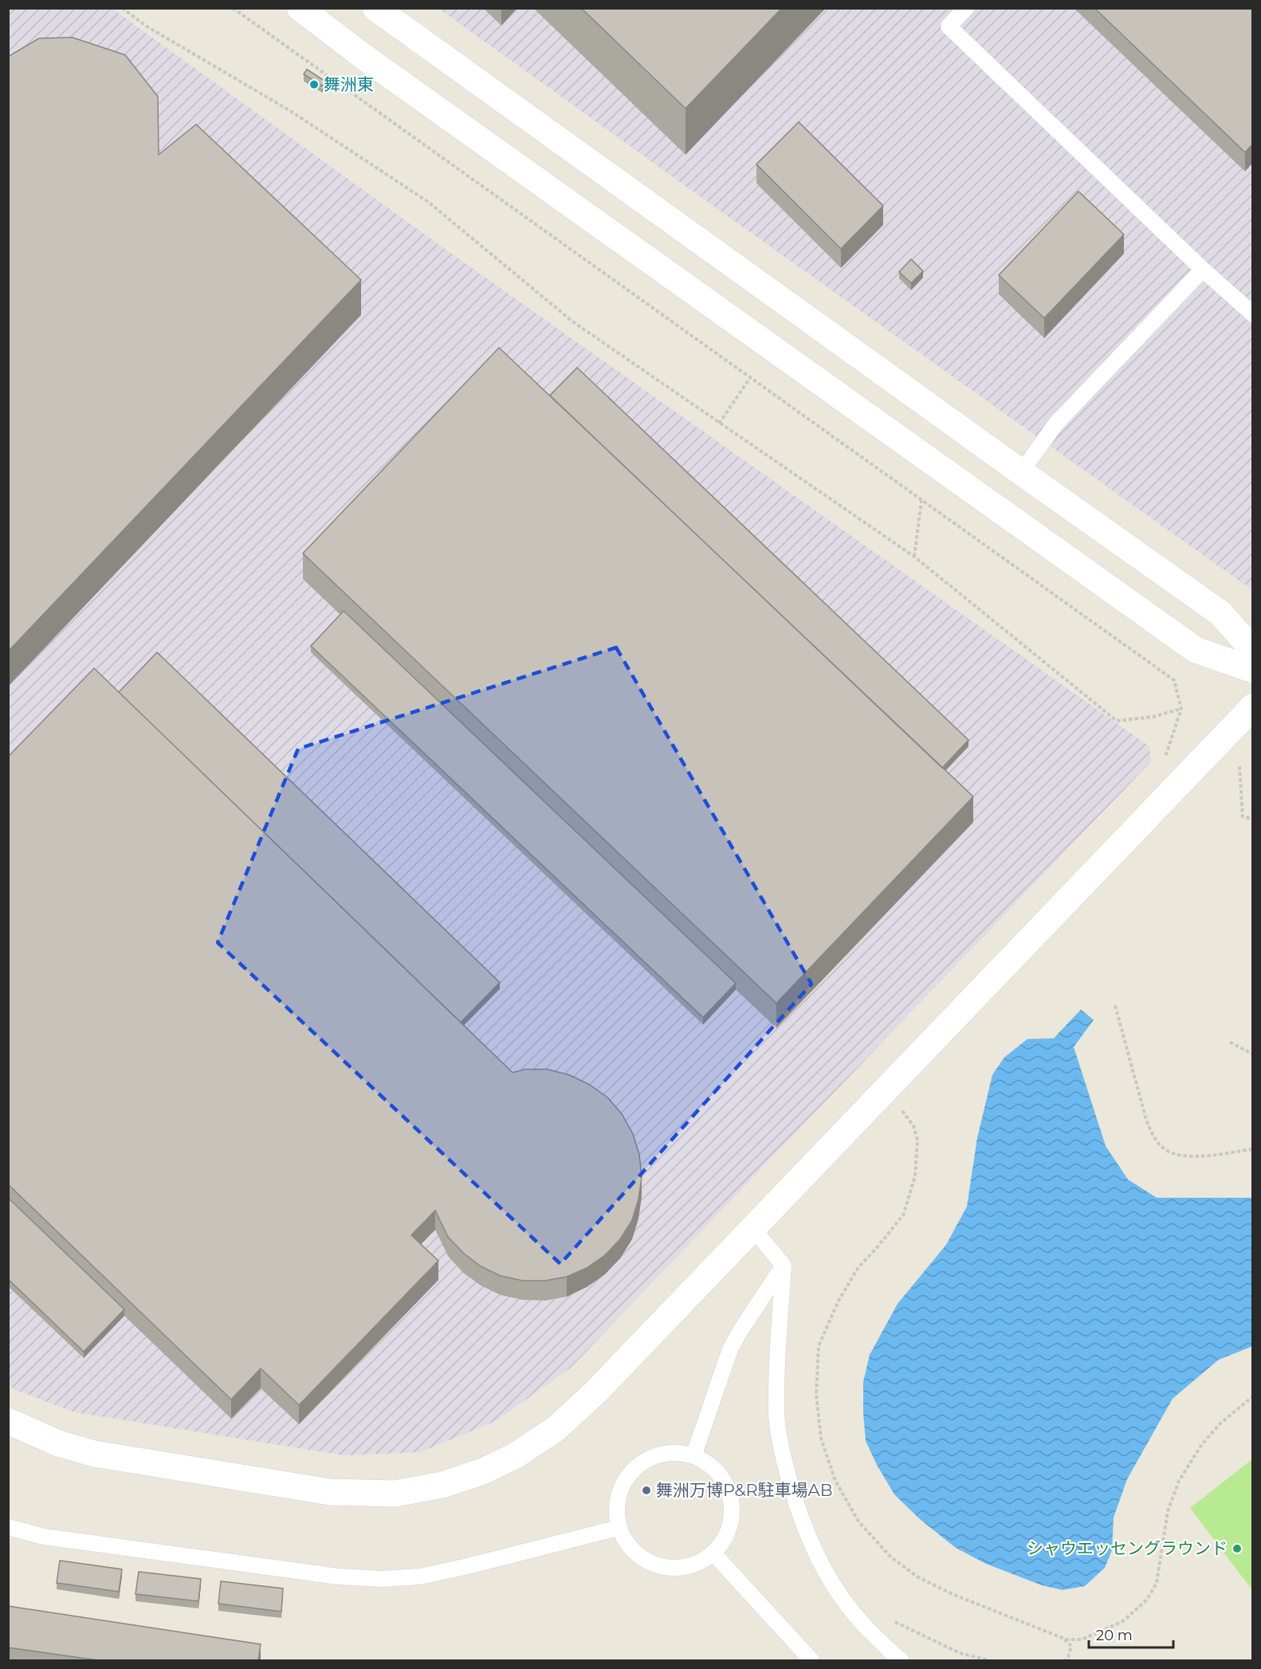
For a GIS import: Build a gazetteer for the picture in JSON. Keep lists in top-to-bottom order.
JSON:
{
  "places": ["舞洲東", "舞洲万博P&R駐車場AB", "シャウエッセングラウンド"],
  "scale_bar": "20 m"
}
